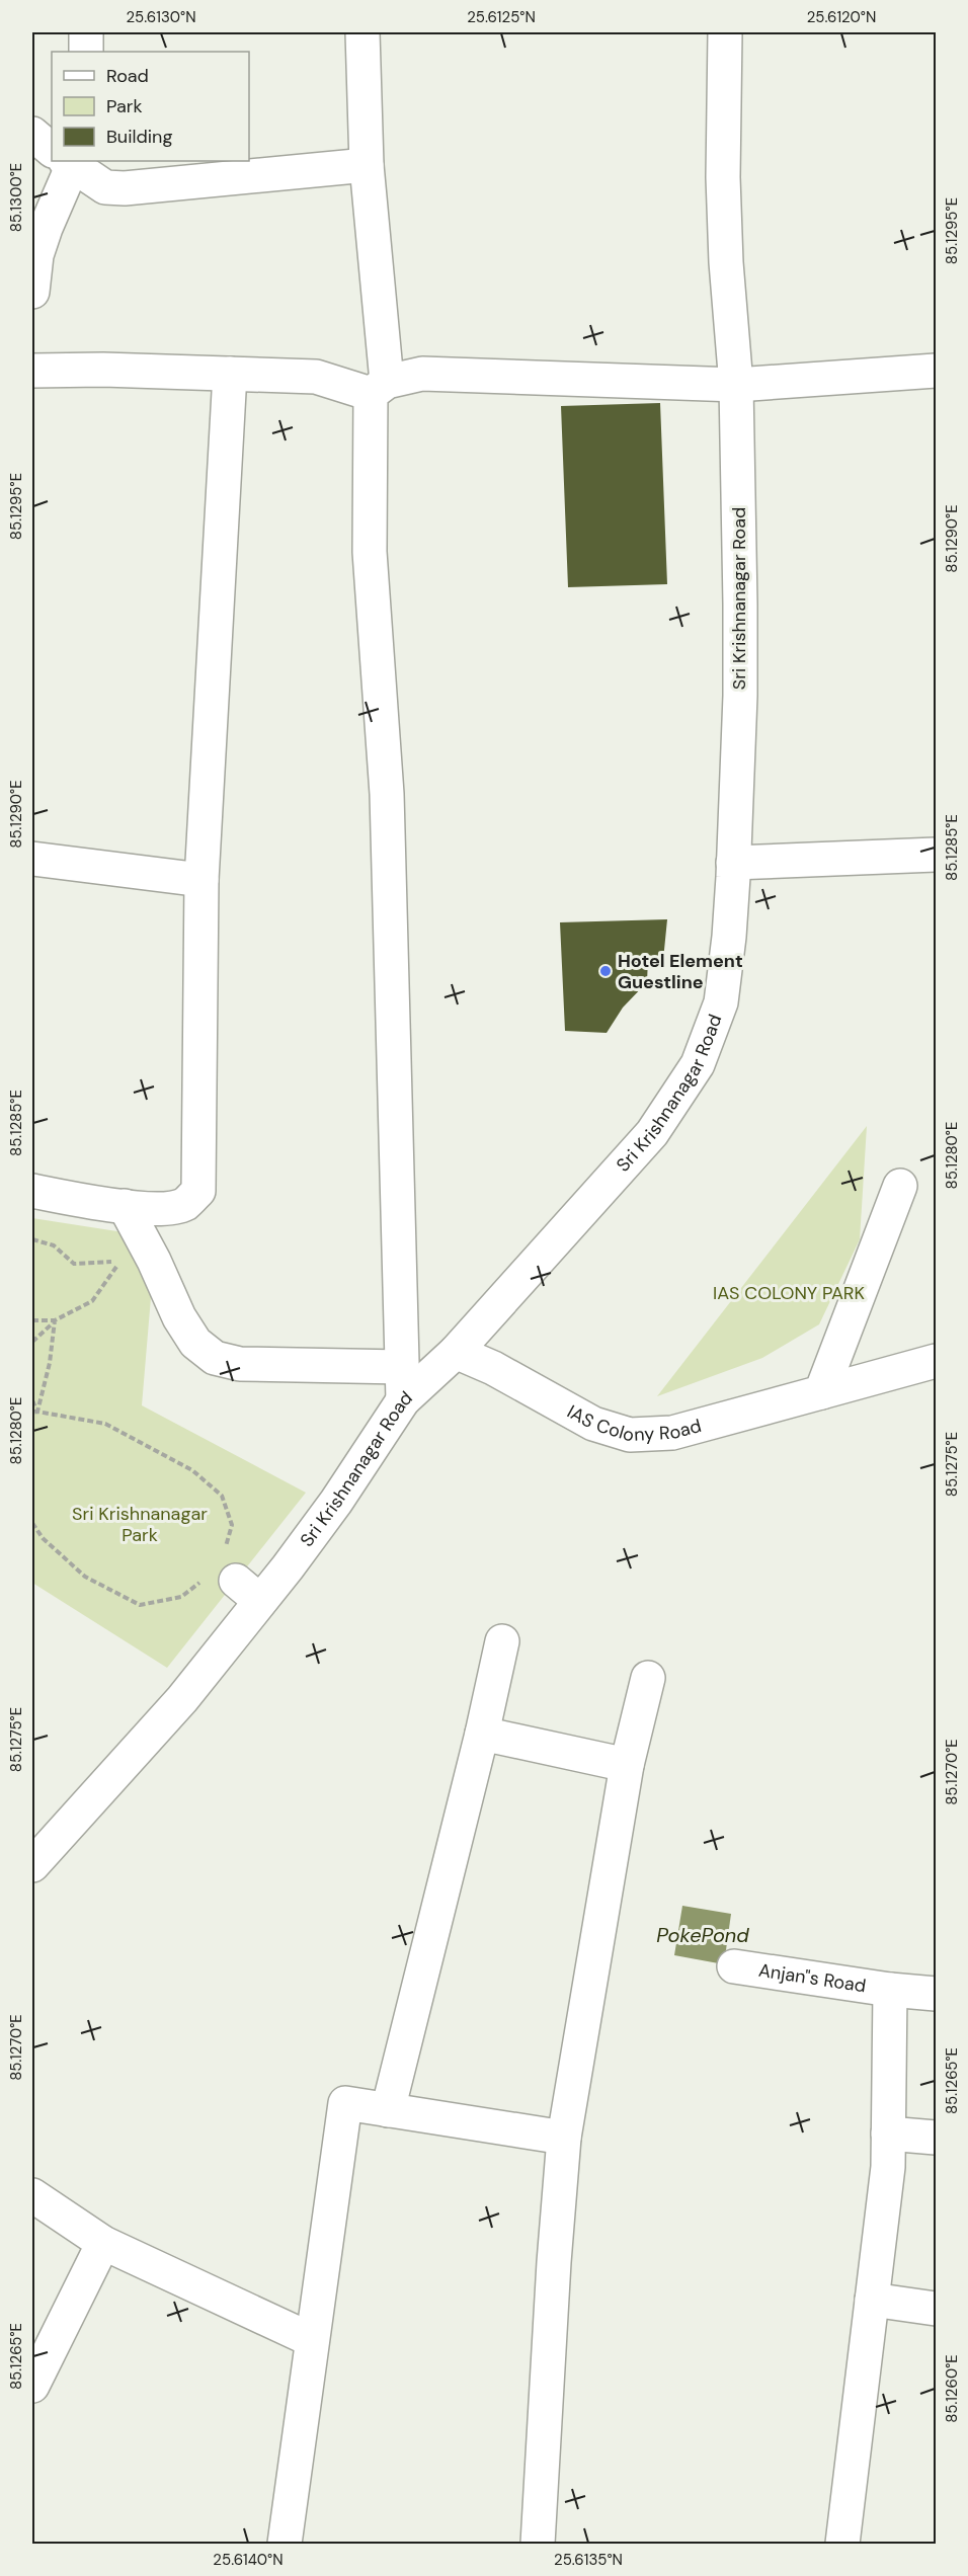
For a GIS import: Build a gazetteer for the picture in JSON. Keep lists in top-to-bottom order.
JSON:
{
  "streets": {
    "street": ["Sri Krishnanagar Road", "IAS Colony Road", "Anjan\"s Road"]
  },
  "crossings": [
    ["Sri Krishnanagar Road", "IAS Colony Road"]
  ],
  "water": ["PokePond"],
  "parks": ["IAS COLONY PARK", "Sri Krishnanagar Park"],
  "places": ["Hotel Element Guestline"],
  "legend": ["Road", "Park", "Building"],
  "coordinates": [
    "25.6130°N",
    "25.6125°N",
    "25.6120°N",
    "85.1300°E",
    "85.1295°E",
    "85.1290°E",
    "85.1285°E",
    "85.1280°E",
    "85.1275°E",
    "85.1270°E",
    "85.1265°E",
    "85.1260°E",
    "25.6140°N",
    "25.6135°N"
  ]
}
